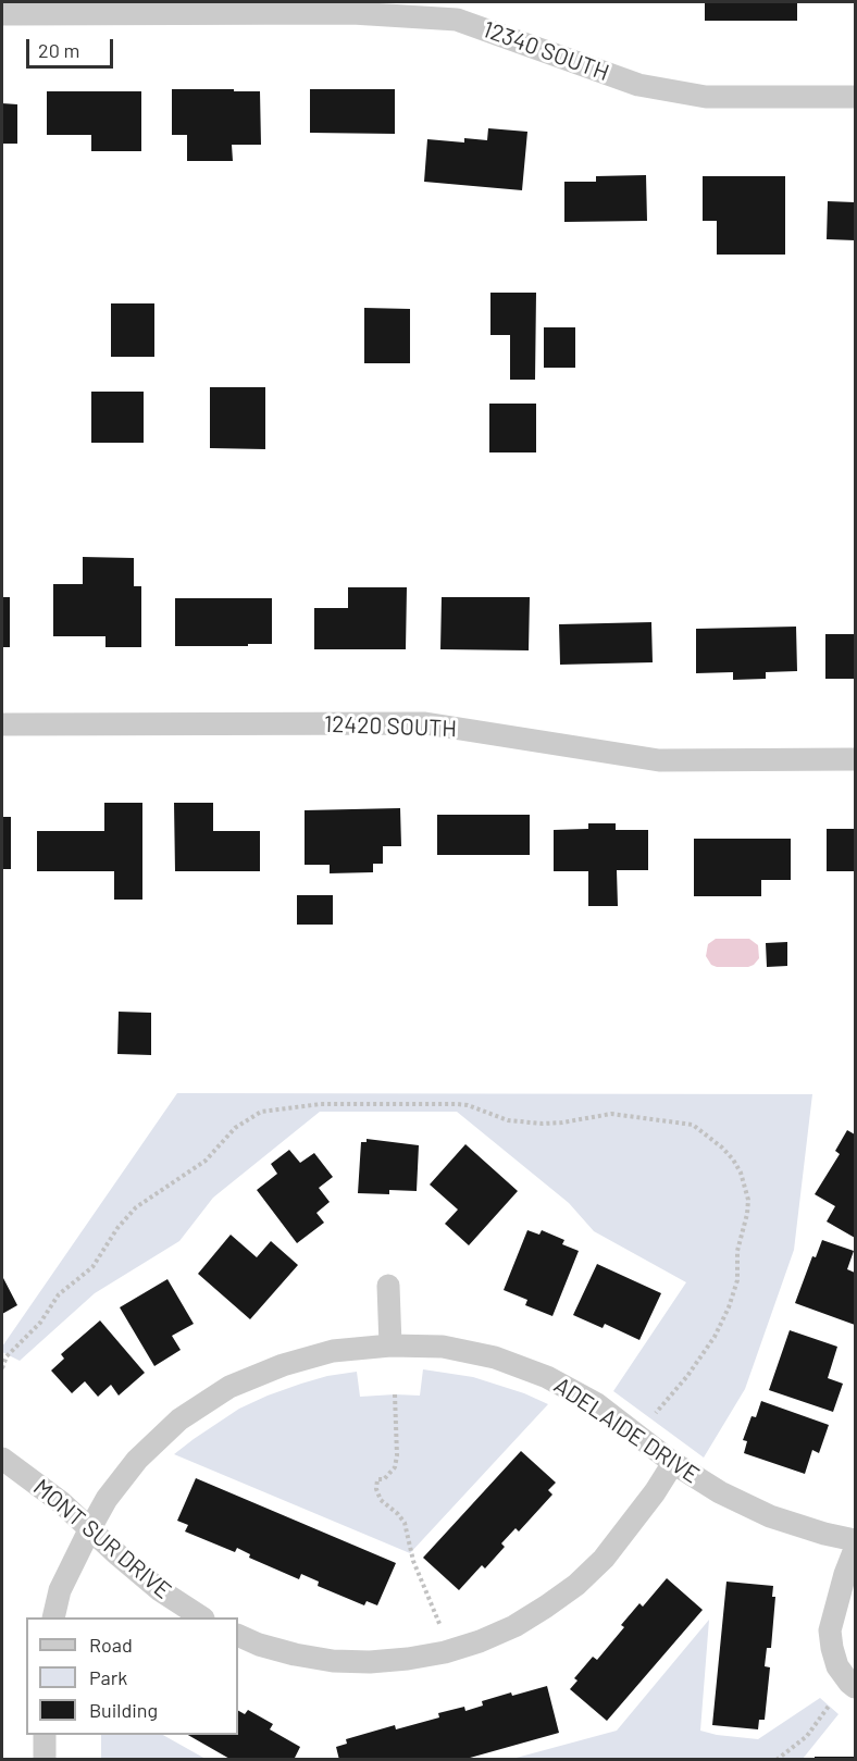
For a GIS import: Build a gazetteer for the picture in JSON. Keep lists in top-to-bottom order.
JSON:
{
  "streets": {
    "street": [
      "12340 SOUTH",
      "12420 SOUTH",
      "ADELAIDE DRIVE",
      "MONT SUR DRIVE"
    ]
  },
  "crossings": [
    ["ADELAIDE DRIVE", "MONT SUR DRIVE"]
  ],
  "legend": ["Road", "Park", "Building"],
  "scale_bar": "20 m"
}
